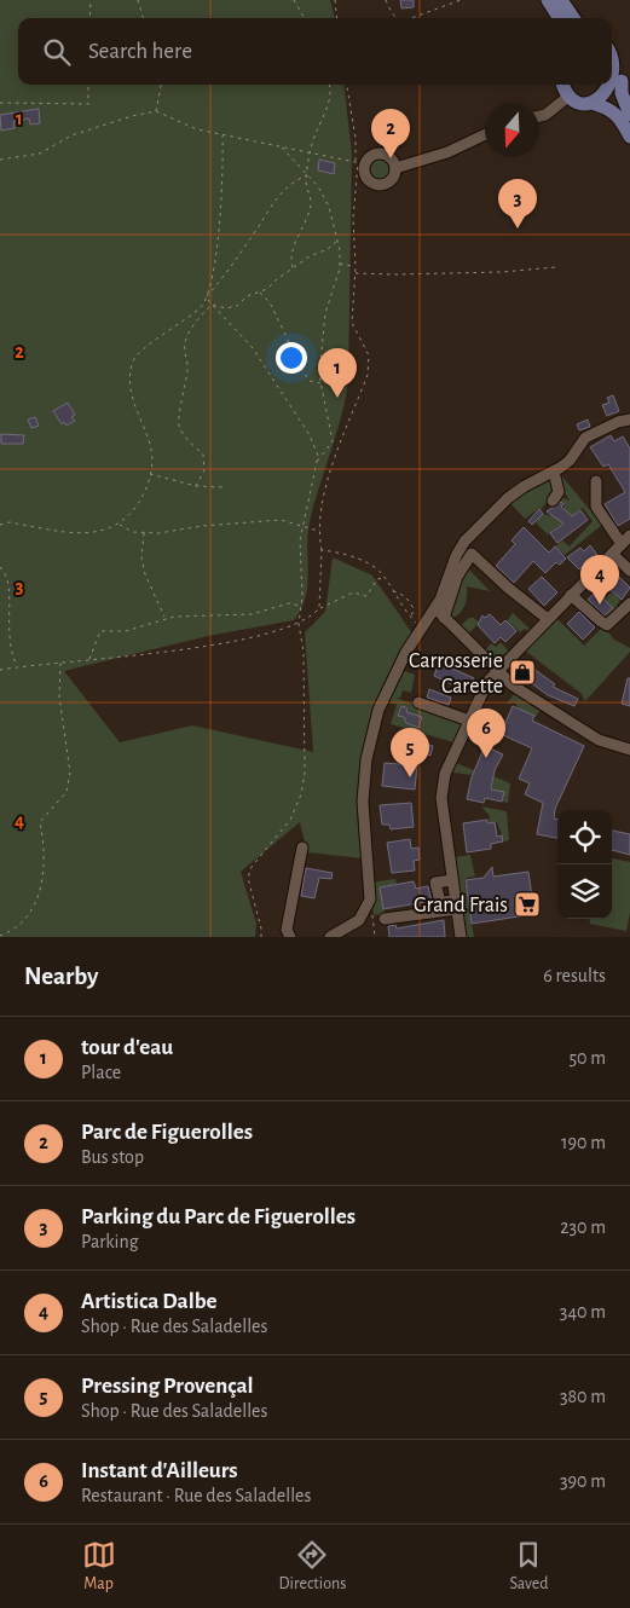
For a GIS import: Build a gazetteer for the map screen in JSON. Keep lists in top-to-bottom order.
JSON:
{
  "places": {
    "shop": ["Carrosserie Carette"],
    "supermarket": ["Grand Frais"]
  },
  "north": "bottom",
  "page": {
    "search": "Search here",
    "pins": [
      "2",
      "3",
      "1",
      "4",
      "6",
      "5"
    ],
    "heading": ["Nearby", "6 results"],
    "list": [
      {
        "mark": "1",
        "name": "tour d'eau",
        "note": "Place",
        "value": "50 m"
      },
      {
        "mark": "2",
        "name": "Parc de Figuerolles",
        "note": "Bus stop",
        "value": "190 m"
      },
      {
        "mark": "3",
        "name": "Parking du Parc de Figuerolles",
        "note": "Parking",
        "value": "230 m"
      },
      {
        "mark": "4",
        "name": "Artistica Dalbe",
        "note": "Shop · Rue des Saladelles",
        "value": "340 m"
      },
      {
        "mark": "5",
        "name": "Pressing Provençal",
        "note": "Shop · Rue des Saladelles",
        "value": "380 m"
      },
      {
        "mark": "6",
        "name": "Instant d'Ailleurs",
        "note": "Restaurant · Rue des Saladelles",
        "value": "390 m"
      }
    ],
    "nav": ["Map", "Directions", "Saved"]
  },
  "grid": {
    "rows": [
      "1",
      "2",
      "3",
      "4"
    ]
  }
}
